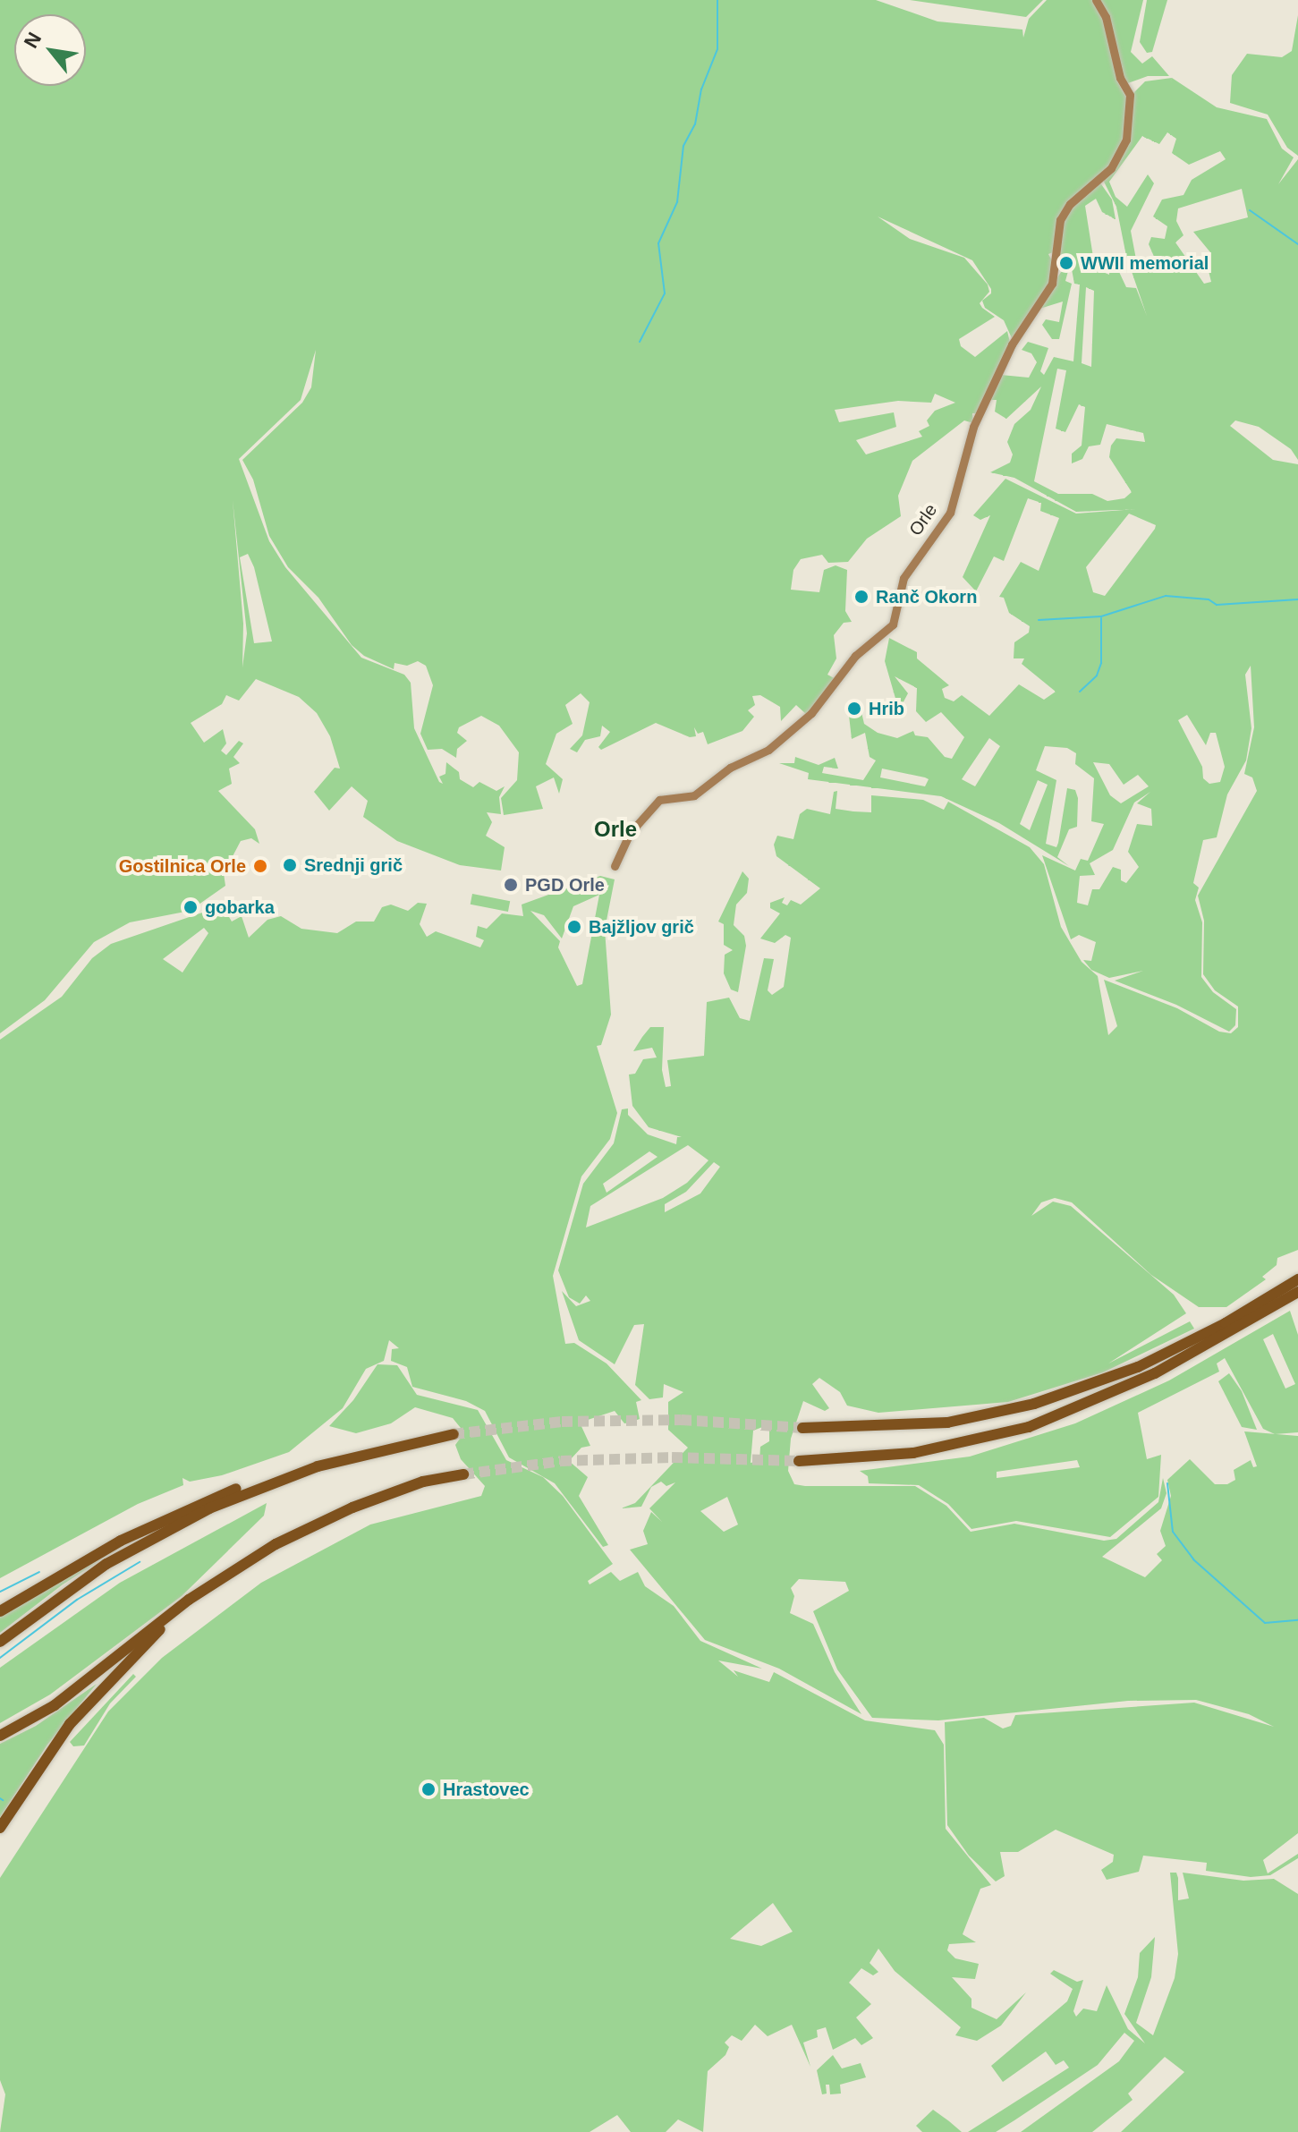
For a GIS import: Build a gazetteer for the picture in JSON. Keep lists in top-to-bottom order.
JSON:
{
  "streets": {
    "street": ["Orle"]
  },
  "districts": ["Orle"],
  "places": [
    "WWII memorial",
    "Ranč Okorn",
    "Hrib",
    "Srednji grič",
    "Gostilnica Orle",
    "PGD Orle",
    "gobarka",
    "Bajžljov grič",
    "Hrastovec"
  ],
  "north": "top left"
}
